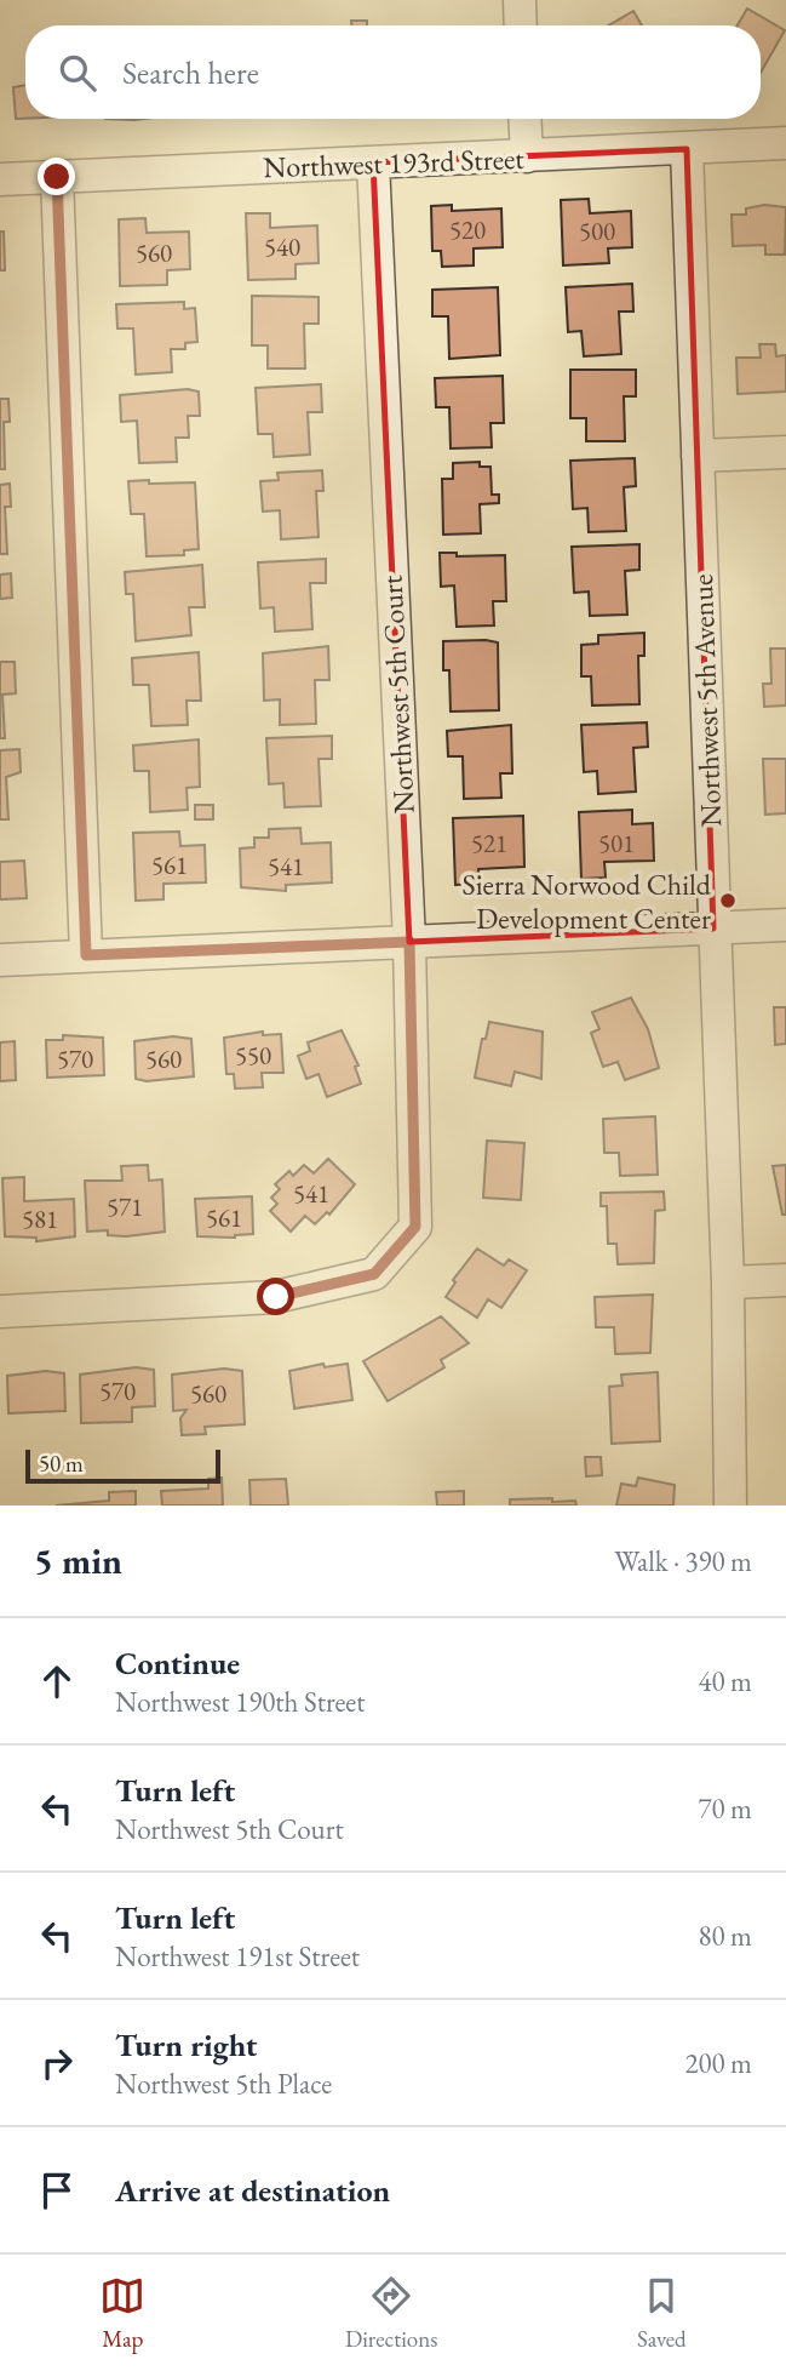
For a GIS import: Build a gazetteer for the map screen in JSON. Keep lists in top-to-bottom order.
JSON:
{
  "streets": {
    "street": ["Northwest 193rd Street", "Northwest 5th Court", "Northwest 5th Avenue"]
  },
  "crossings": [
    ["Northwest 193rd Street", "Northwest 5th Court"],
    ["Northwest 193rd Street", "Northwest 5th Avenue"]
  ],
  "places": ["Sierra Norwood Child Development Center"],
  "house_numbers": [
    "520",
    "500",
    "540",
    "560",
    "521",
    "501",
    "561",
    "541",
    "550",
    "570",
    "560",
    "541",
    "571",
    "561",
    "581",
    "570",
    "560"
  ],
  "scale_bar": "50 m",
  "page": {
    "search": "Search here",
    "scale": "50 m",
    "heading": ["5 min", "Walk · 390 m"],
    "list": [
      ["Continue", "Northwest 190th Street", "40 m"],
      ["Turn left", "Northwest 5th Court", "70 m"],
      ["Turn left", "Northwest 191st Street", "80 m"],
      ["Turn right", "Northwest 5th Place", "200 m"],
      "Arrive at destination"
    ],
    "nav": ["Map", "Directions", "Saved"]
  }
}
